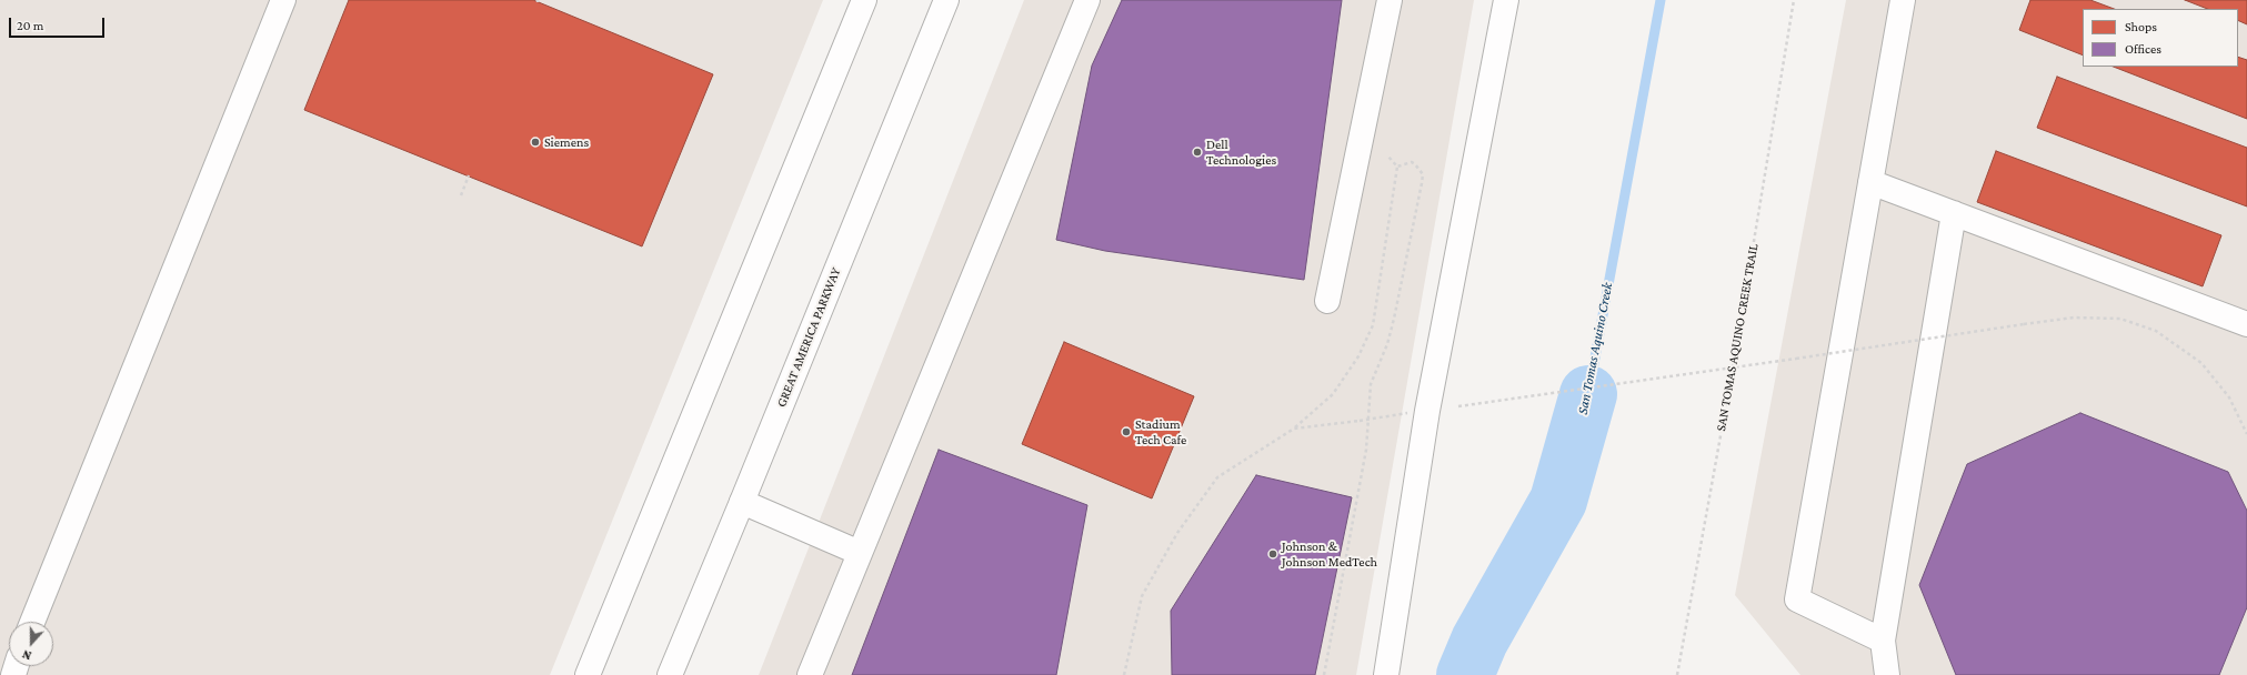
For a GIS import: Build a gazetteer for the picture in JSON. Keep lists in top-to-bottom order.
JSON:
{
  "streets": {
    "main road": ["GREAT AMERICA PARKWAY"],
    "path": ["SAN TOMAS AQUINO CREEK TRAIL"]
  },
  "water": ["San Tomas Aquino Creek"],
  "places": [
    "Siemens",
    "Dell Technologies",
    "Stadium Tech Cafe",
    "Johnson & Johnson MedTech"
  ],
  "legend": ["Shops", "Offices"],
  "scale_bar": "20 m",
  "north": "bottom"
}
